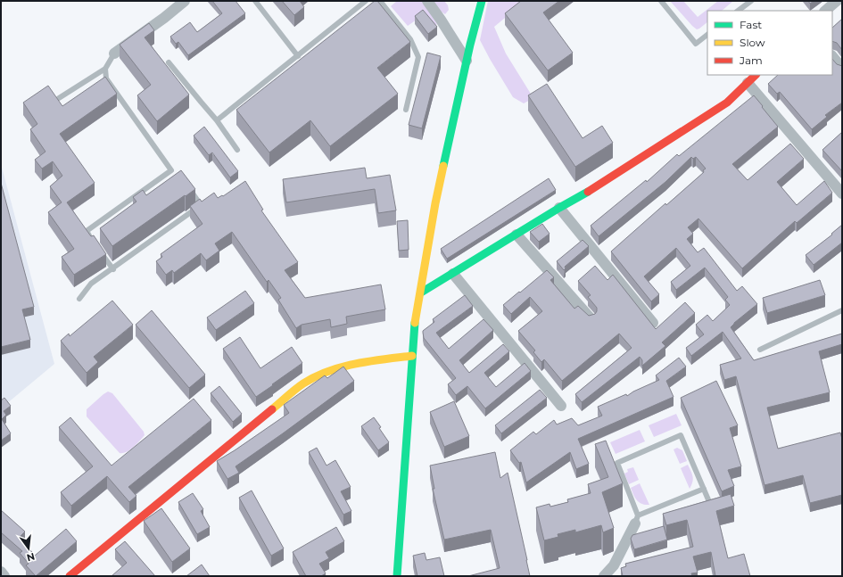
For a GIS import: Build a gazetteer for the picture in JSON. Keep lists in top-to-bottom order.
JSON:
{
  "legend": ["Fast", "Slow", "Jam"],
  "north": "bottom"
}
